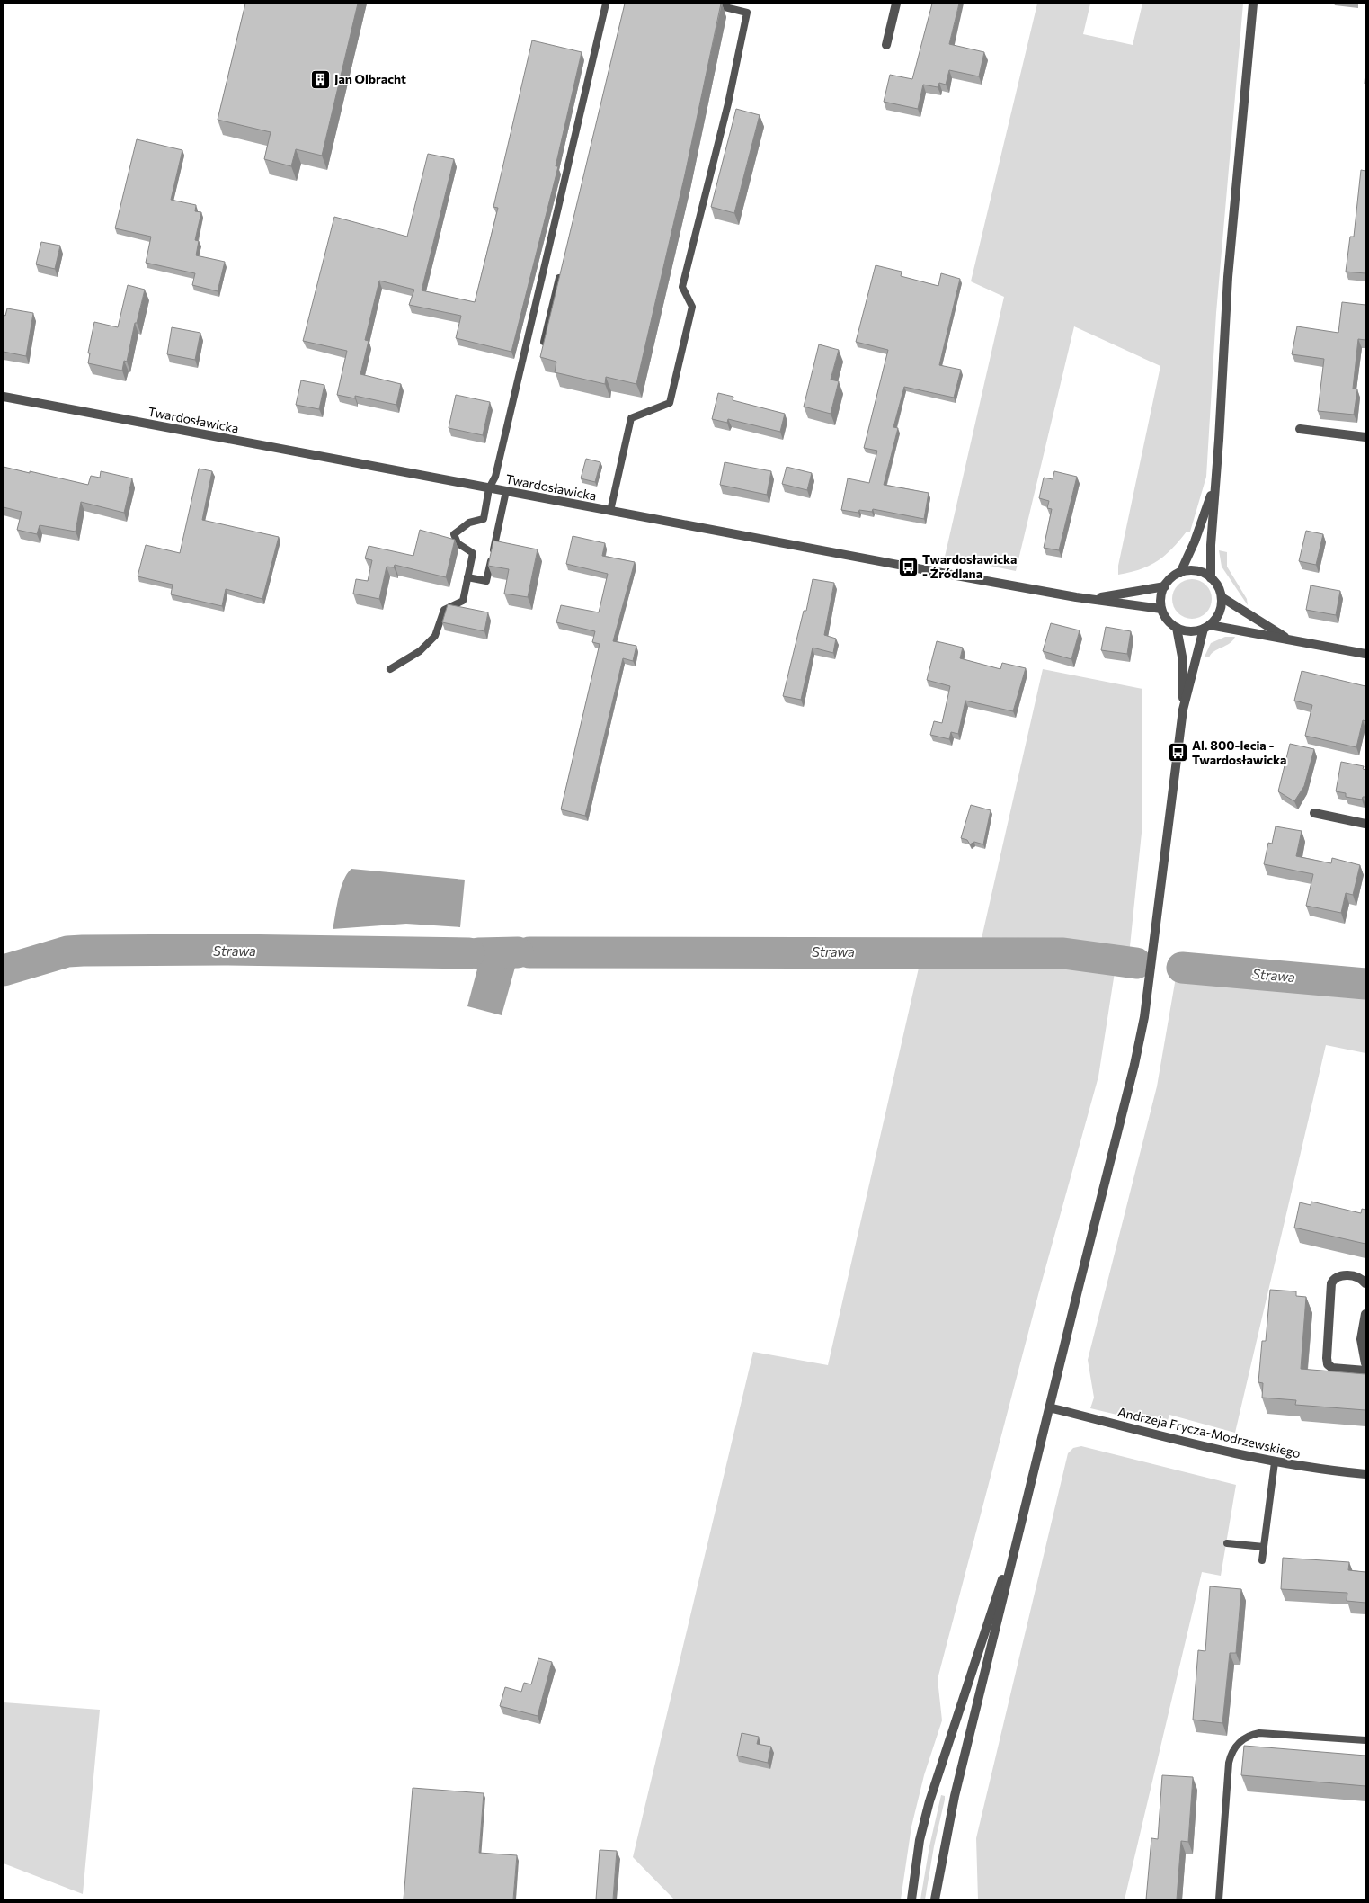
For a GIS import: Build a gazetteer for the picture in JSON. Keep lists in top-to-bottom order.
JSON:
{
  "streets": {
    "street": ["Twardosławicka", "Andrzeja Frycza-Modrzewskiego"]
  },
  "water": ["Strawa"],
  "places": {
    "building": ["Jan Olbracht"],
    "bus stop": ["Twardosławicka - Źródlana", "Al. 800-lecia - Twardosławicka"]
  }
}
